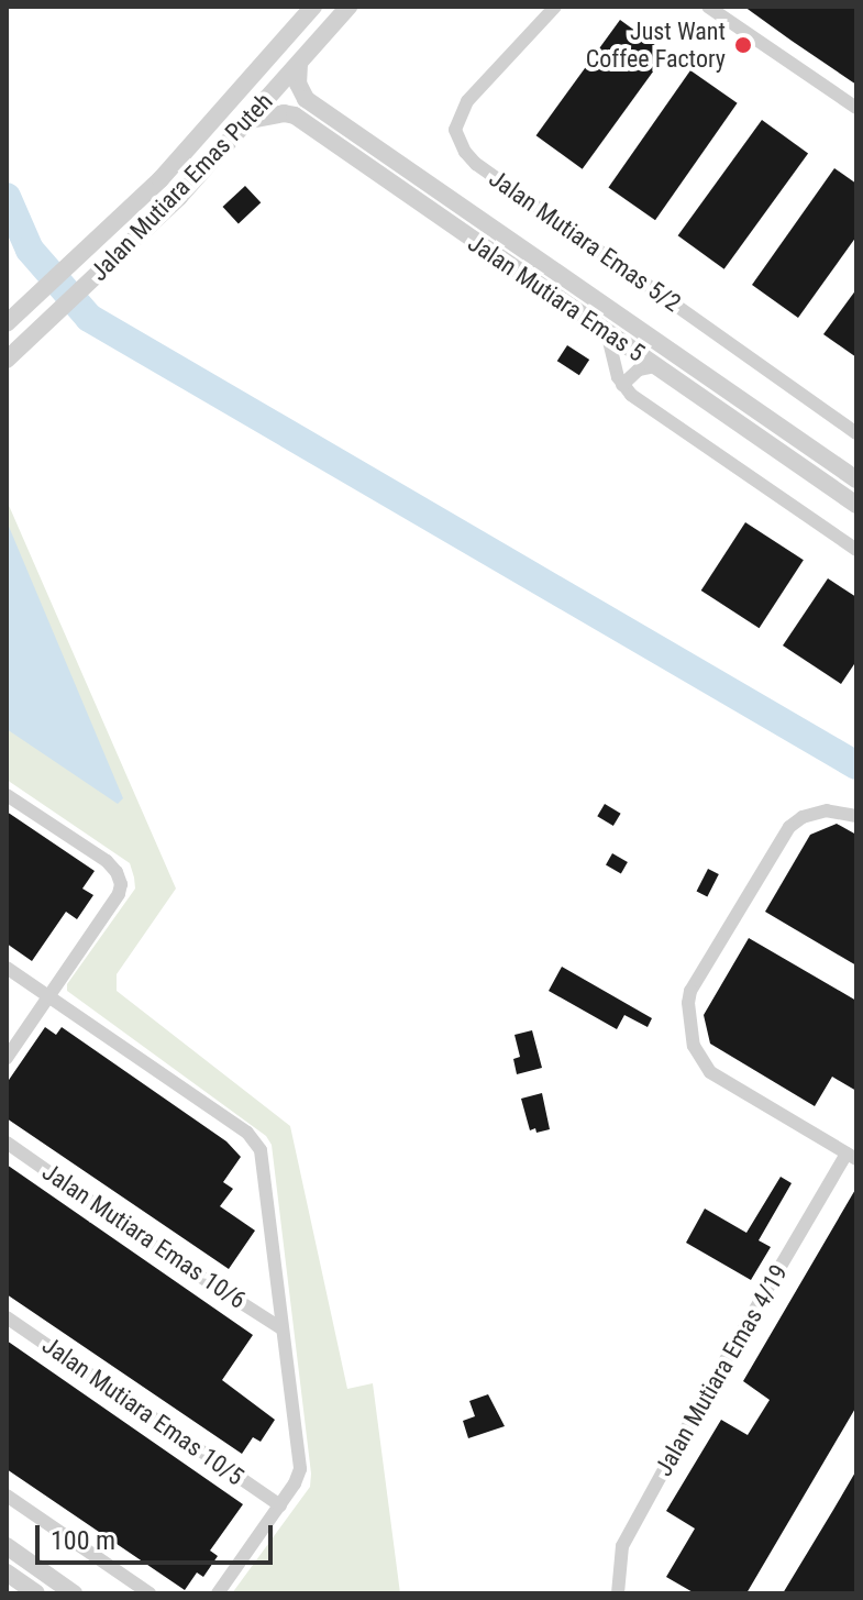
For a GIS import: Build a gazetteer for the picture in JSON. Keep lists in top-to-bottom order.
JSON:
{
  "streets": {
    "street": [
      "Jalan Mutiara Emas Puteh",
      "Jalan Mutiara Emas 5/2",
      "Jalan Mutiara Emas 5",
      "Jalan Mutiara Emas 10/6",
      "Jalan Mutiara Emas 4/19",
      "Jalan Mutiara Emas 10/5"
    ]
  },
  "crossings": [
    ["Jalan Mutiara Emas Puteh", "Jalan Mutiara Emas 5"]
  ],
  "places": ["Just Want Coffee Factory"],
  "scale_bar": "100 m"
}
